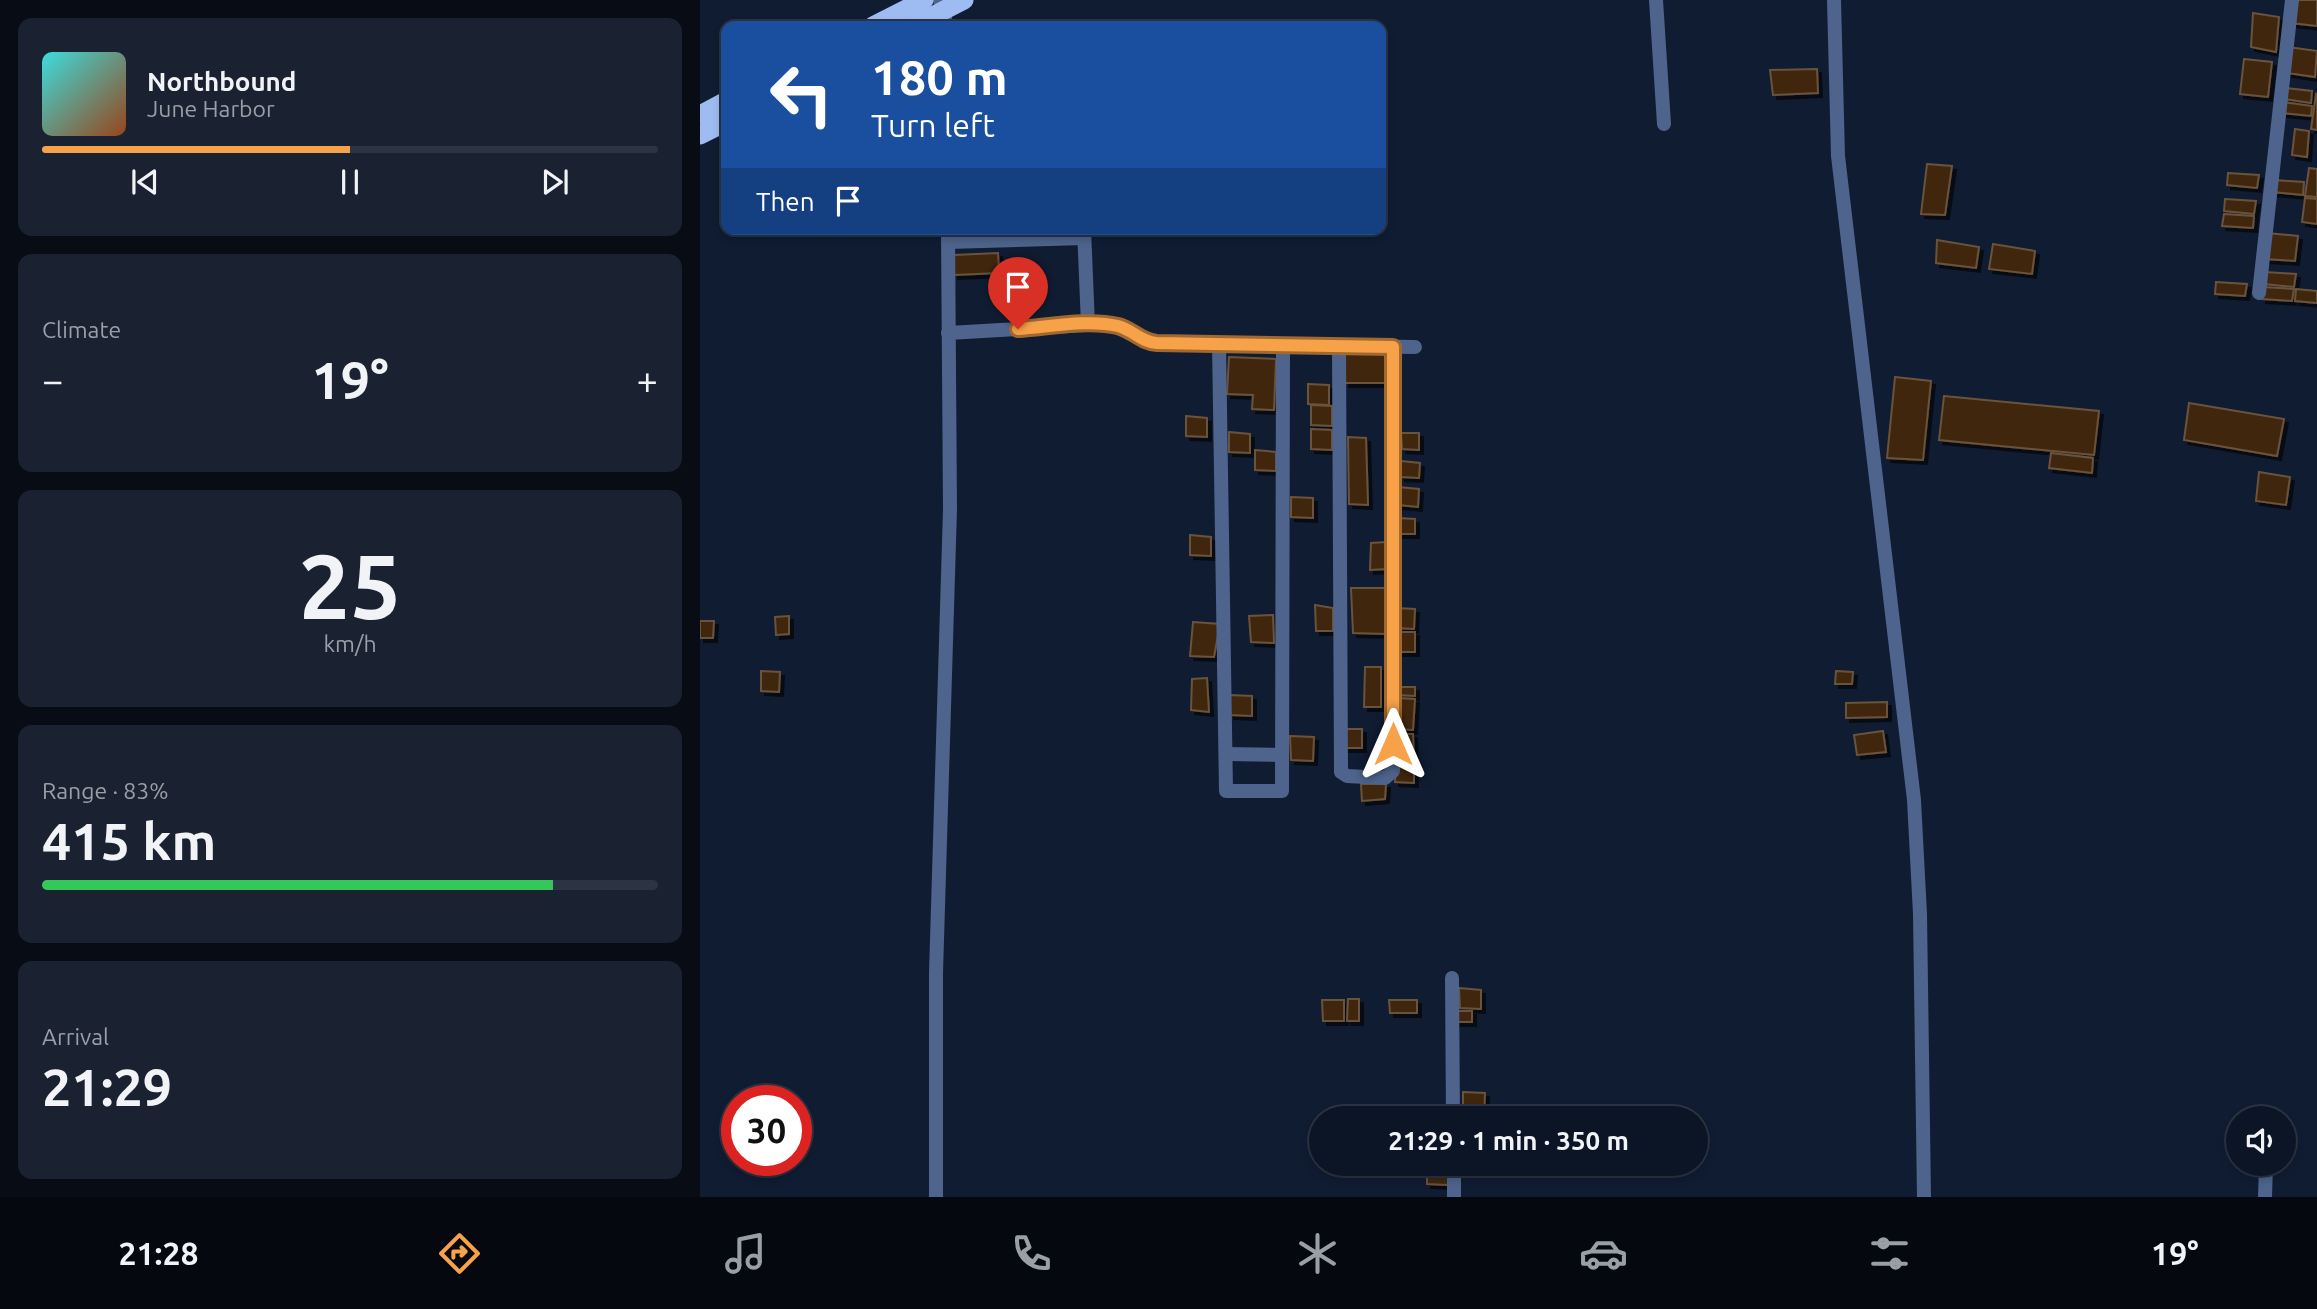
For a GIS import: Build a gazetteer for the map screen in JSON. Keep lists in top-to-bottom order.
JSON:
{
  "page": {
    "turn": ["180 m", "Turn left"],
    "song": ["Northbound", "June Harbor"],
    "then": "Then",
    "tile": [
      "Climate",
      ["25", "km/h"],
      ["Range · 83%", "415 km"],
      ["Arrival", "21:29"]
    ],
    "heat": ["−", "19°", "+"],
    "limit": "30",
    "trip": "21:29 · 1 min · 350 m",
    "tabs": ["21:28", "19°"]
  }
}
